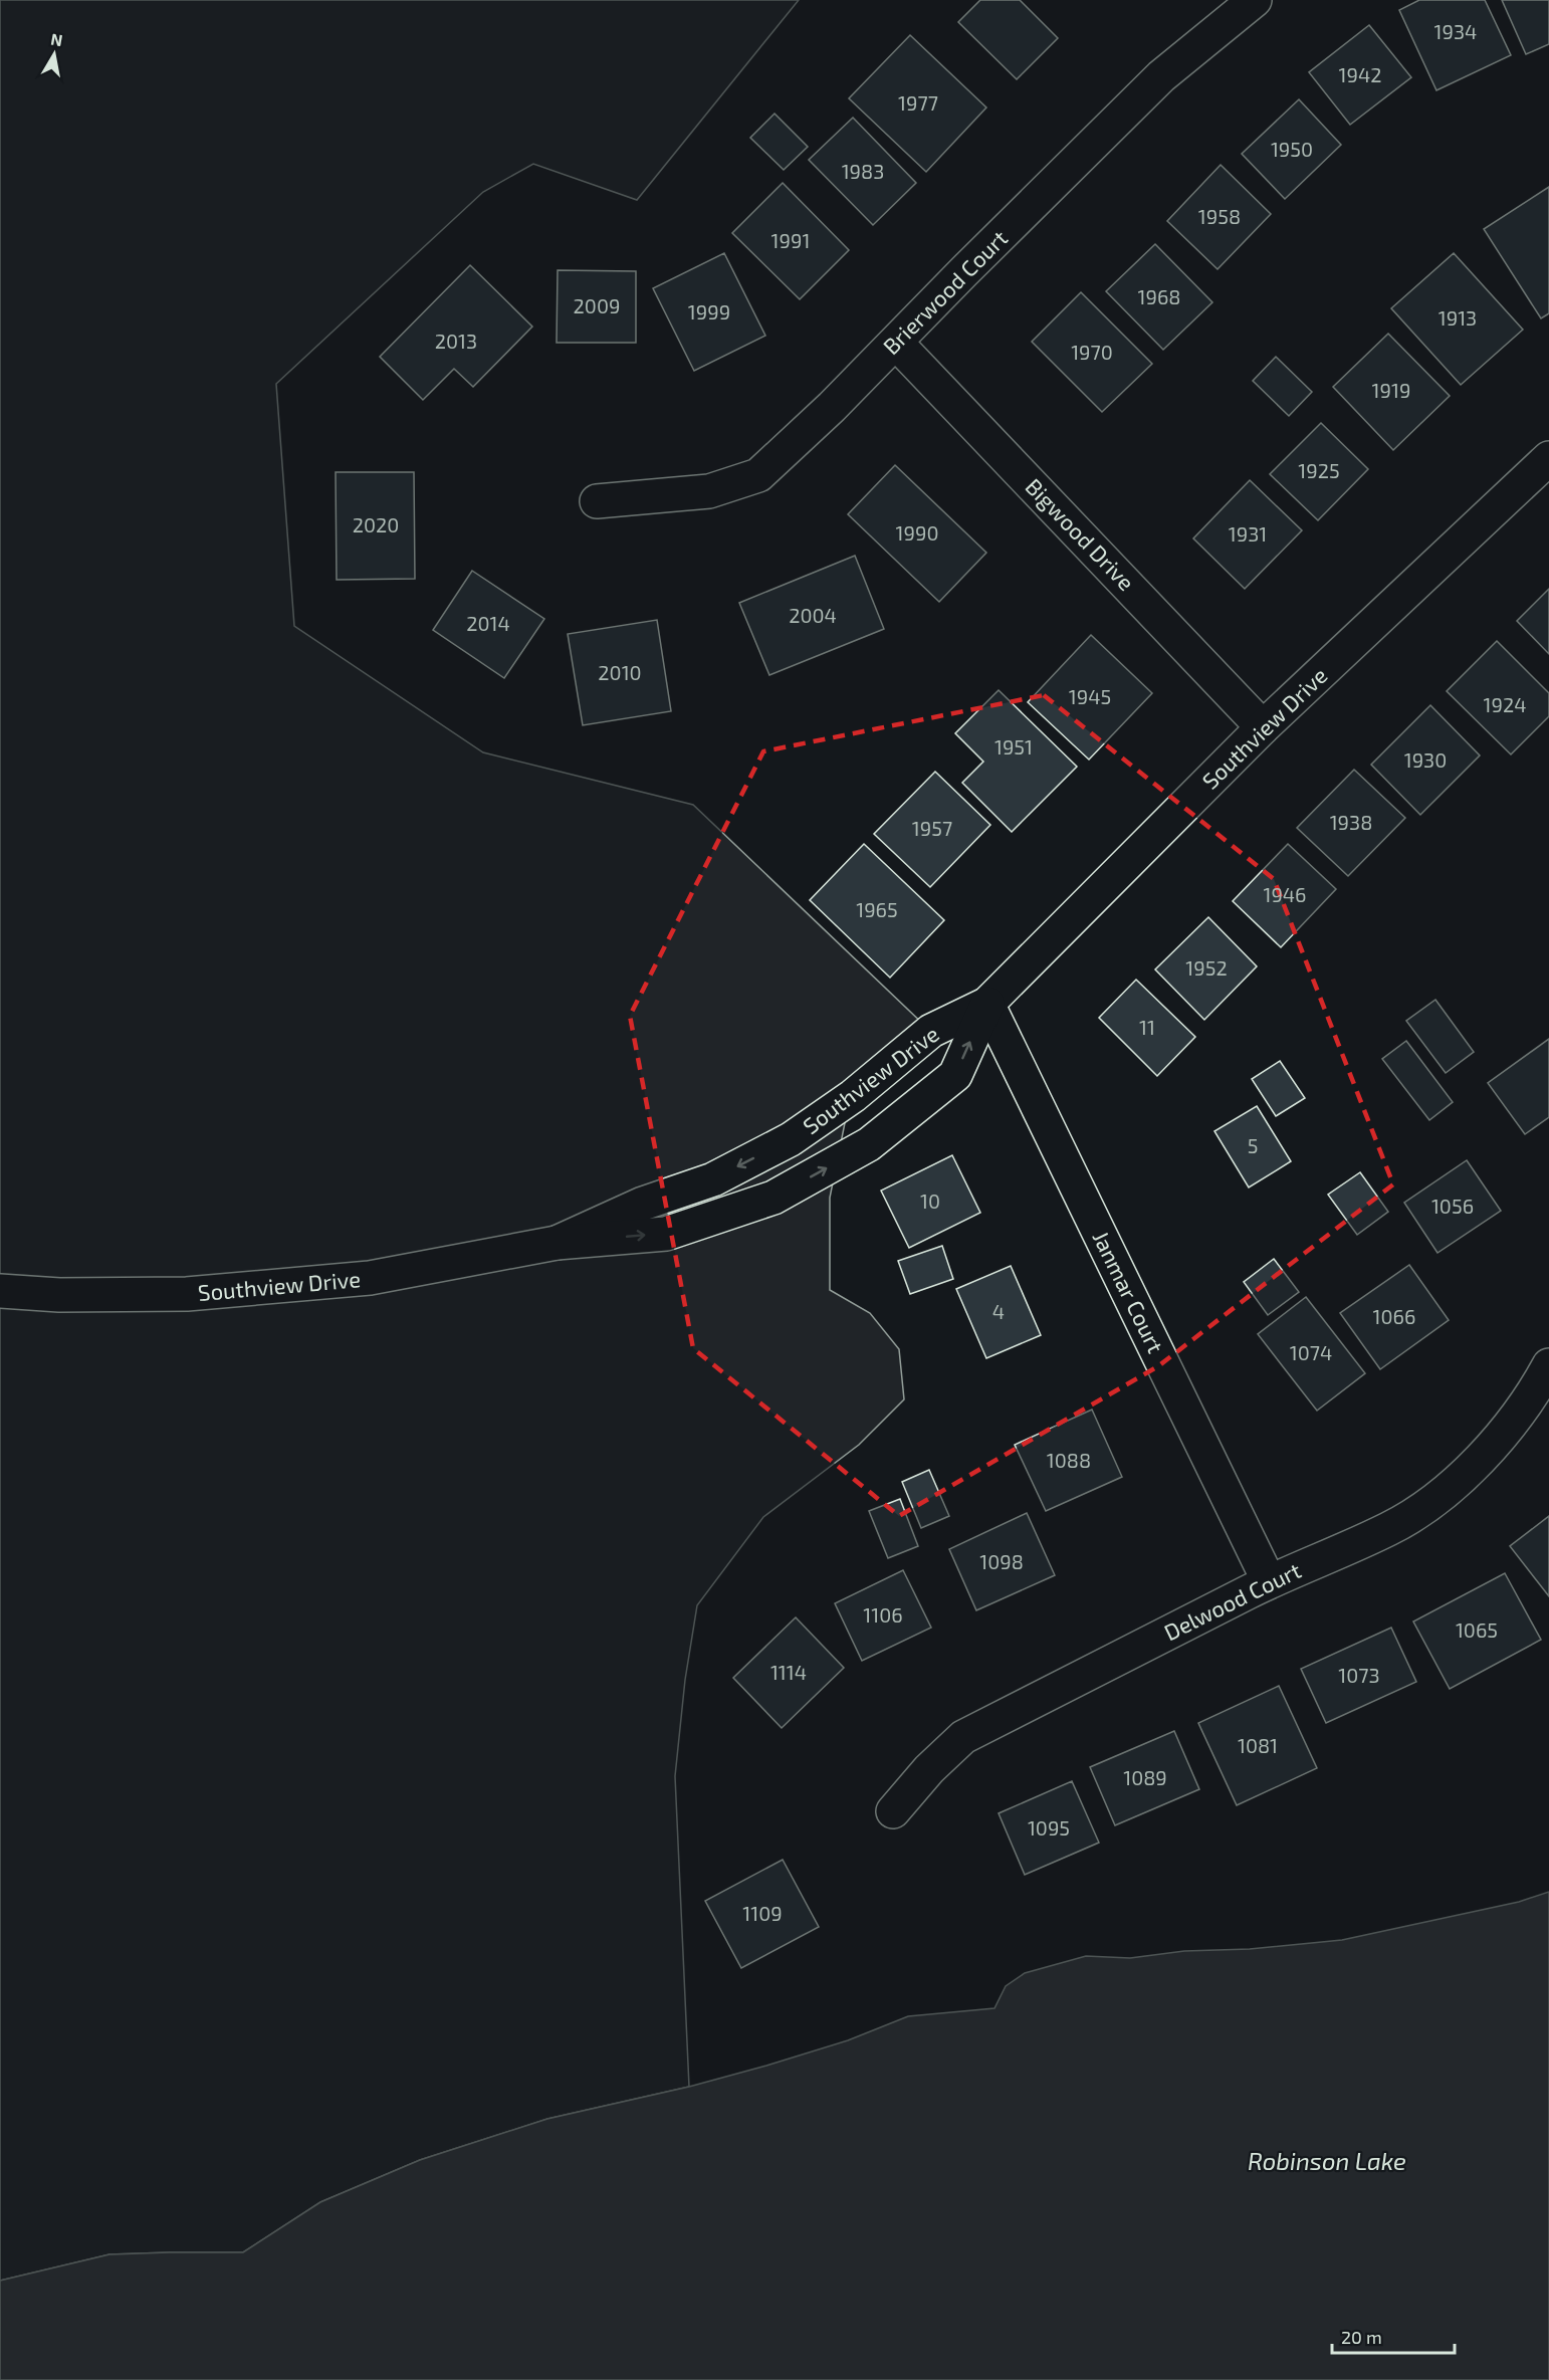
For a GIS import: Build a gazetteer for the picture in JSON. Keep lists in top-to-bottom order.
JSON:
{
  "streets": {
    "street": [
      "Brierwood Court",
      "Bigwood Drive",
      "Southview Drive",
      "Janmar Court",
      "Delwood Court"
    ]
  },
  "crossings": [
    ["Brierwood Court", "Bigwood Drive"],
    ["Bigwood Drive", "Southview Drive"],
    ["Southview Drive", "Janmar Court"],
    ["Janmar Court", "Delwood Court"]
  ],
  "water": ["Robinson Lake"],
  "house_numbers": [
    "1934",
    "1942",
    "1977",
    "1950",
    "1983",
    "1958",
    "1991",
    "1968",
    "2009",
    "1999",
    "1913",
    "2013",
    "1970",
    "1919",
    "1925",
    "2020",
    "1990",
    "1931",
    "2004",
    "2014",
    "2010",
    "1945",
    "1924",
    "1951",
    "1930",
    "1938",
    "1957",
    "1946",
    "1965",
    "1952",
    "11",
    "5",
    "10",
    "1056",
    "4",
    "1066",
    "1074",
    "1088",
    "1098",
    "1106",
    "1065",
    "1114",
    "1073",
    "1081",
    "1089",
    "1095",
    "1109"
  ],
  "scale_bar": "20 m",
  "north": "top"
}
